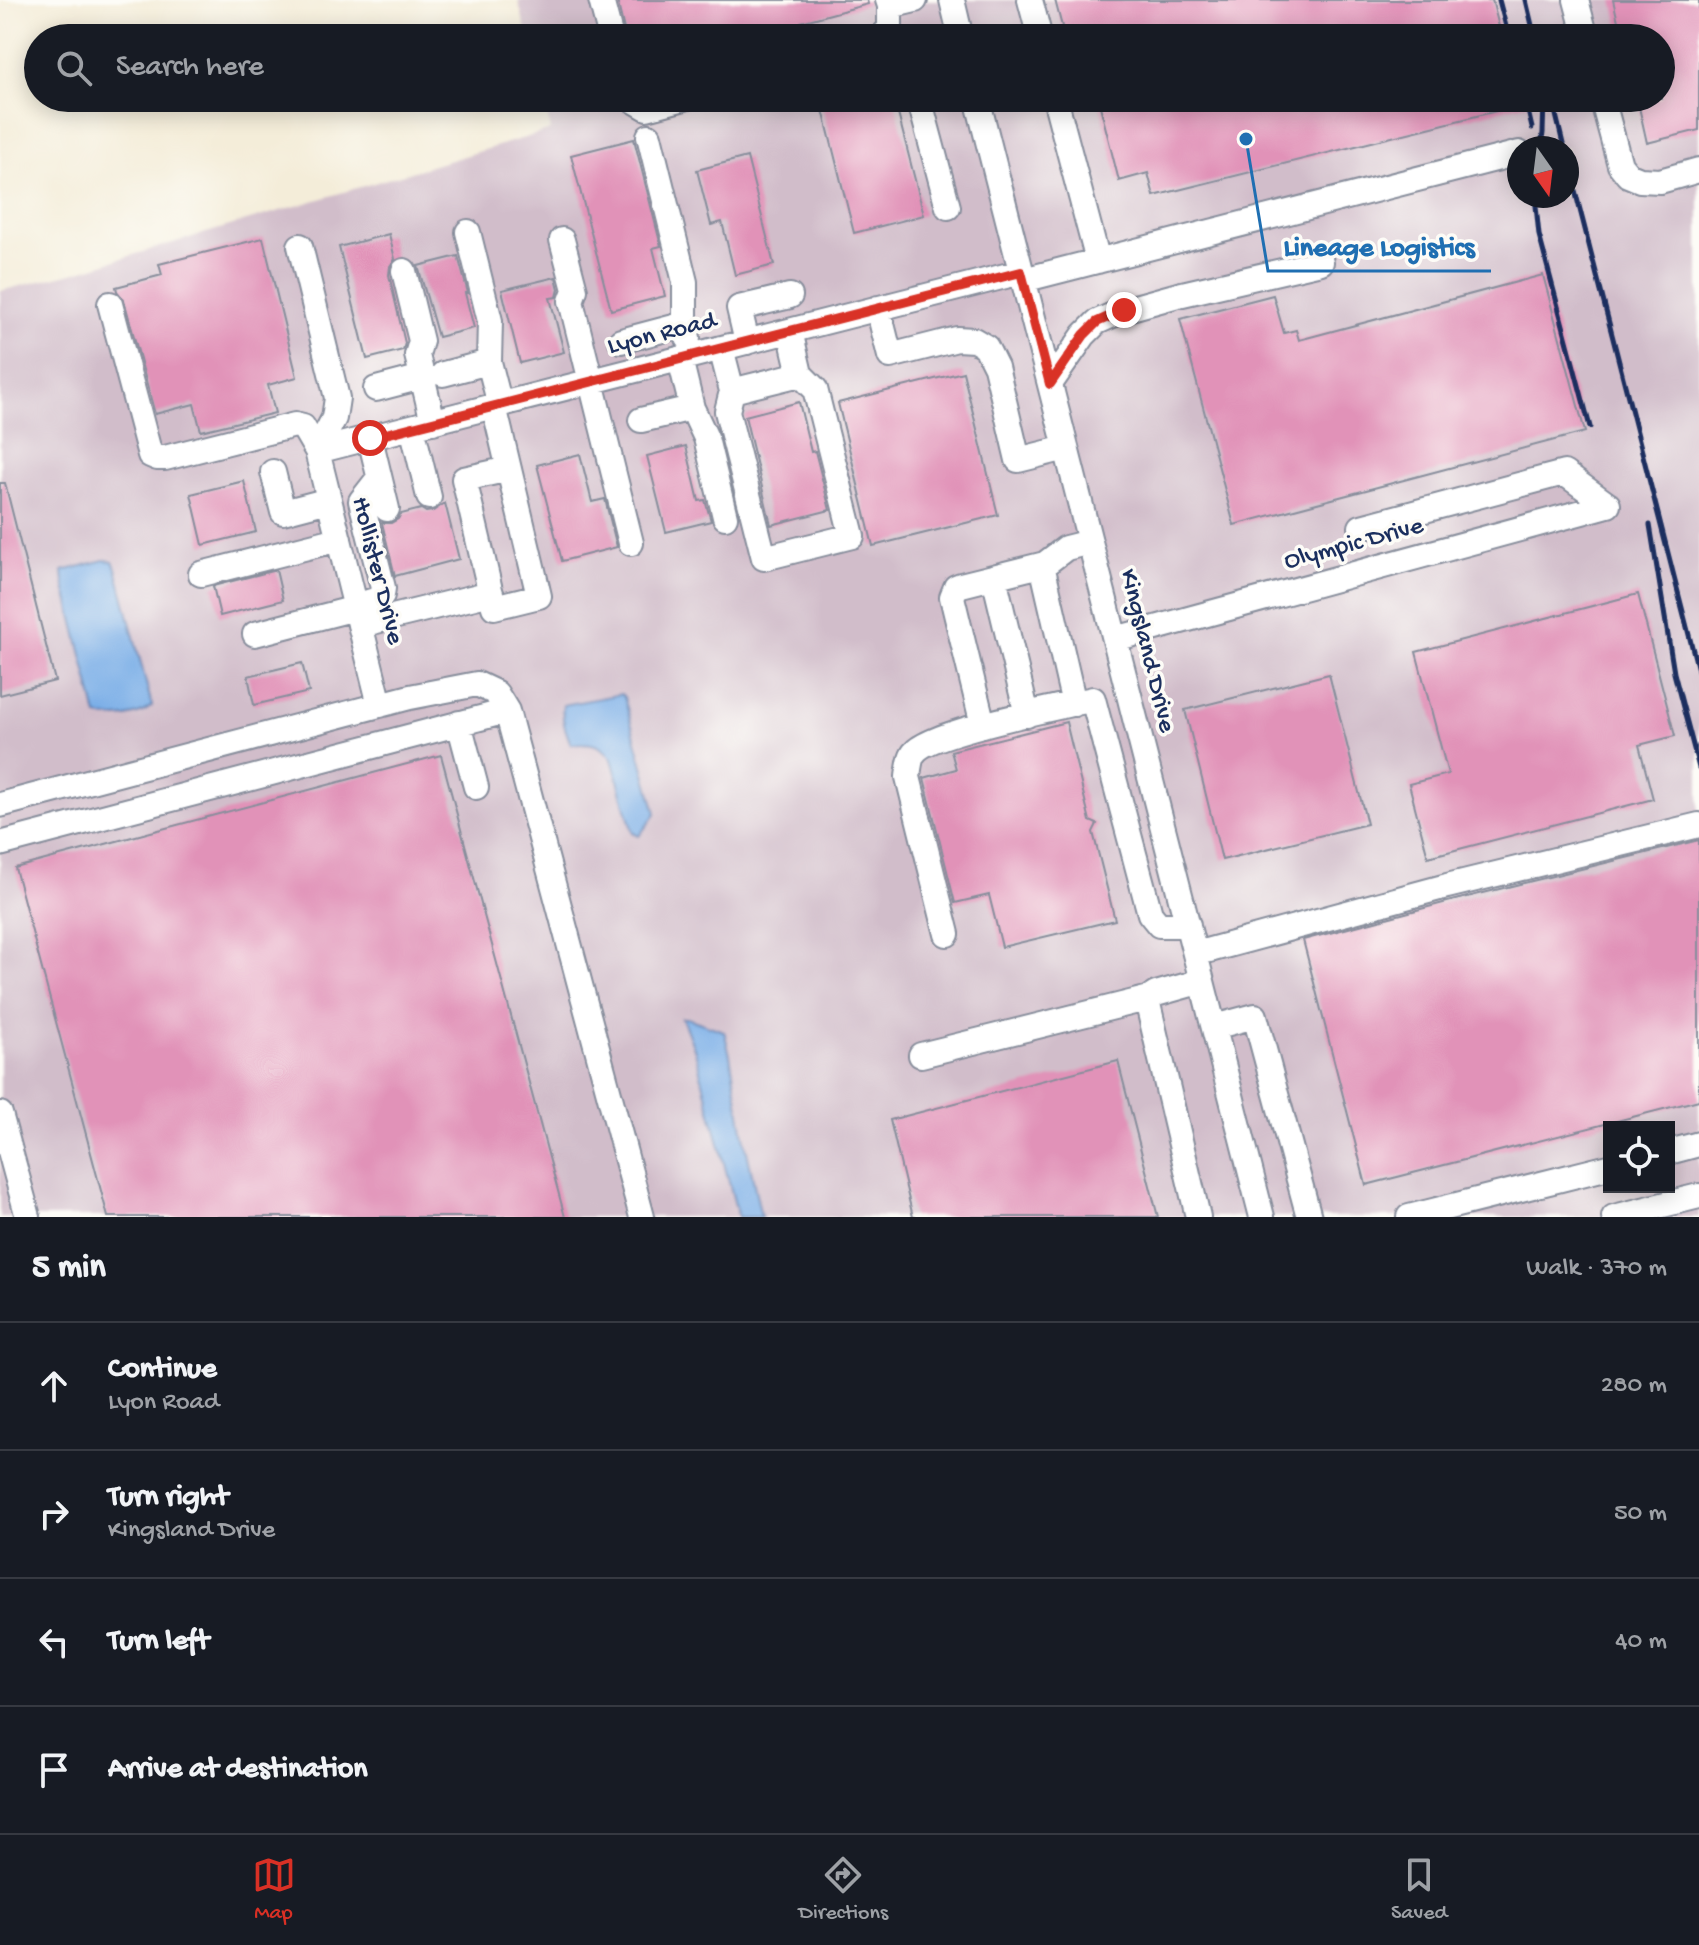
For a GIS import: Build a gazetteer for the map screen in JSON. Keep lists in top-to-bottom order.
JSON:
{
  "streets": {
    "street": [
      "Lyon Road",
      "Olympic Drive",
      "Hollister Drive",
      "Kingsland Drive"
    ]
  },
  "crossings": [
    ["Lyon Road", "Hollister Drive"],
    ["Lyon Road", "Kingsland Drive"],
    ["Olympic Drive", "Kingsland Drive"]
  ],
  "places": ["Lineage Logistics"],
  "north": "bottom",
  "page": {
    "search": "Search here",
    "heading": ["5 min", "Walk · 370 m"],
    "list": [
      ["Continue", "Lyon Road", "280 m"],
      ["Turn right", "Kingsland Drive", "50 m"],
      ["Turn left", "40 m"],
      "Arrive at destination"
    ],
    "nav": ["Map", "Directions", "Saved"]
  }
}
